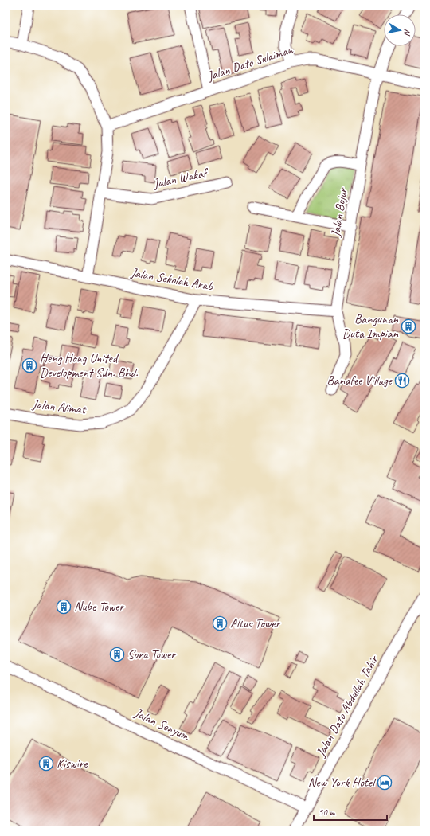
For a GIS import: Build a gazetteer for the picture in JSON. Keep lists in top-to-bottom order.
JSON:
{
  "streets": {
    "street": [
      "Jalan Dato Sulaiman",
      "Jalan Wakaf",
      "Jalan Bujur",
      "Jalan Sekolah Arab",
      "Jalan Alimat",
      "Jalan Dato Abdullah Tahir",
      "Jalan Senyum"
    ]
  },
  "crossings": [
    ["Jalan Dato Sulaiman", "Jalan Bujur"],
    ["Jalan Bujur", "Jalan Sekolah Arab"],
    ["Jalan Sekolah Arab", "Jalan Alimat"],
    ["Jalan Dato Abdullah Tahir", "Jalan Senyum"]
  ],
  "places": {
    "building": [
      "Bangunan Duta Impian",
      "Heng Hong United Development Sdn. Bhd.",
      "Nube Tower",
      "Altus Tower",
      "Sora Tower",
      "Kiswire"
    ],
    "restaurant": ["Banafee Village"],
    "hotel": ["New York Hotel"]
  },
  "scale_bar": "50 m",
  "north": "right"
}
